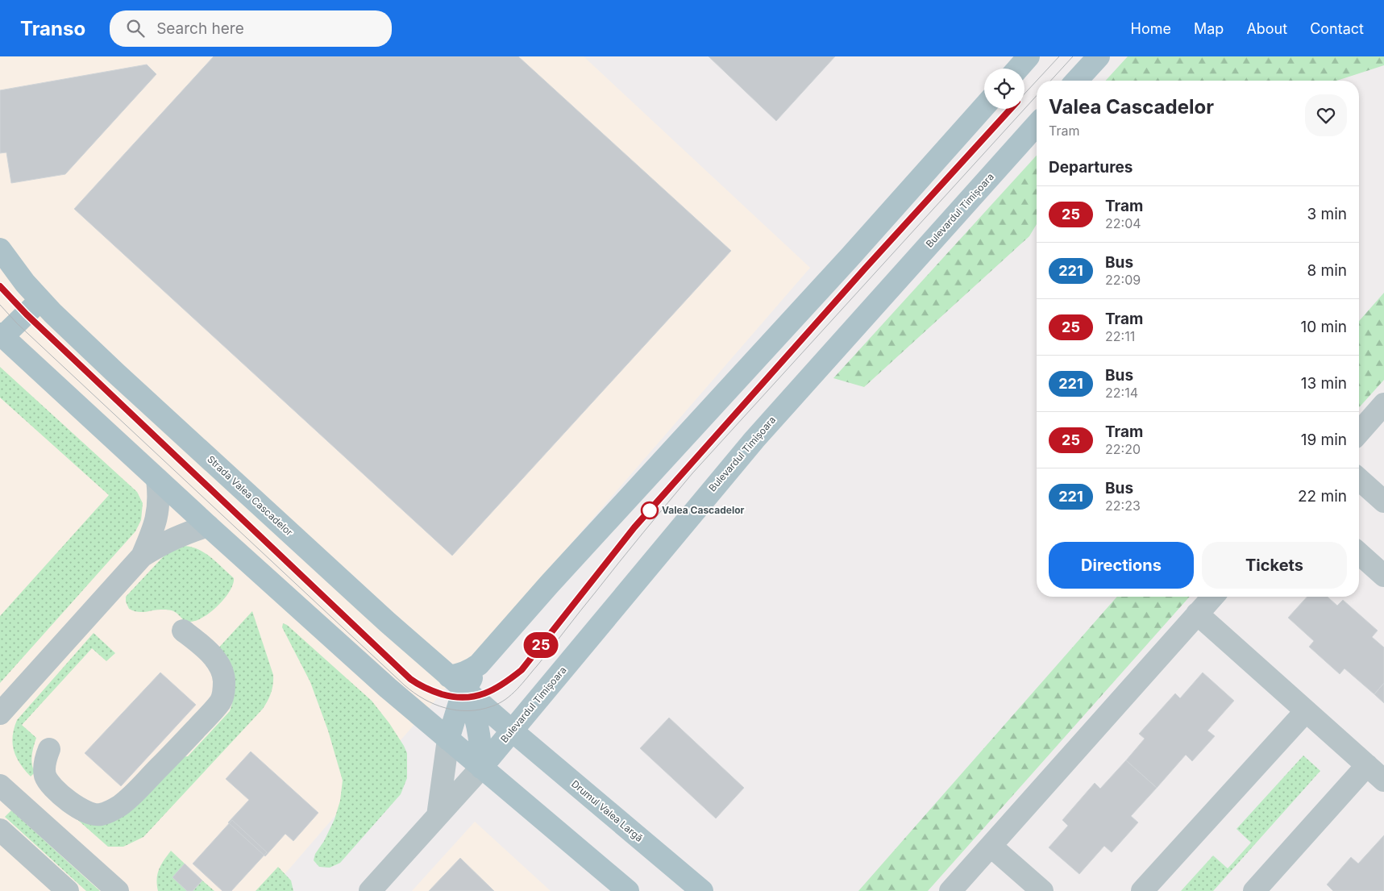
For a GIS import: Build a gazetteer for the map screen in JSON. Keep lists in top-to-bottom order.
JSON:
{
  "streets": {
    "main road": ["Bulevardul Timișoara", "Strada Valea Cascadelor", "Drumul Valea Largă"]
  },
  "crossings": [
    ["Bulevardul Timișoara", "Strada Valea Cascadelor"],
    ["Bulevardul Timișoara", "Drumul Valea Largă"],
    ["Strada Valea Cascadelor", "Drumul Valea Largă"]
  ],
  "places": ["Valea Cascadelor"],
  "lines": ["tram line 25"],
  "page": {
    "header": "Transo",
    "search": "Search here",
    "nav": [
      "Home",
      "Map",
      "About",
      "Contact"
    ],
    "on_map": "25",
    "heading": [
      ["Valea Cascadelor", "Tram"],
      "Departures"
    ],
    "list": [
      {
        "mark": "25",
        "name": "Tram",
        "note": "22:04",
        "value": "3 min"
      },
      {
        "mark": "221",
        "name": "Bus",
        "note": "22:09",
        "value": "8 min"
      },
      {
        "mark": "25",
        "name": "Tram",
        "note": "22:11",
        "value": "10 min"
      },
      {
        "mark": "221",
        "name": "Bus",
        "note": "22:14",
        "value": "13 min"
      },
      {
        "mark": "25",
        "name": "Tram",
        "note": "22:20",
        "value": "19 min"
      },
      {
        "mark": "221",
        "name": "Bus",
        "note": "22:23",
        "value": "22 min"
      }
    ],
    "buttons": ["Directions", "Tickets"]
  }
}
